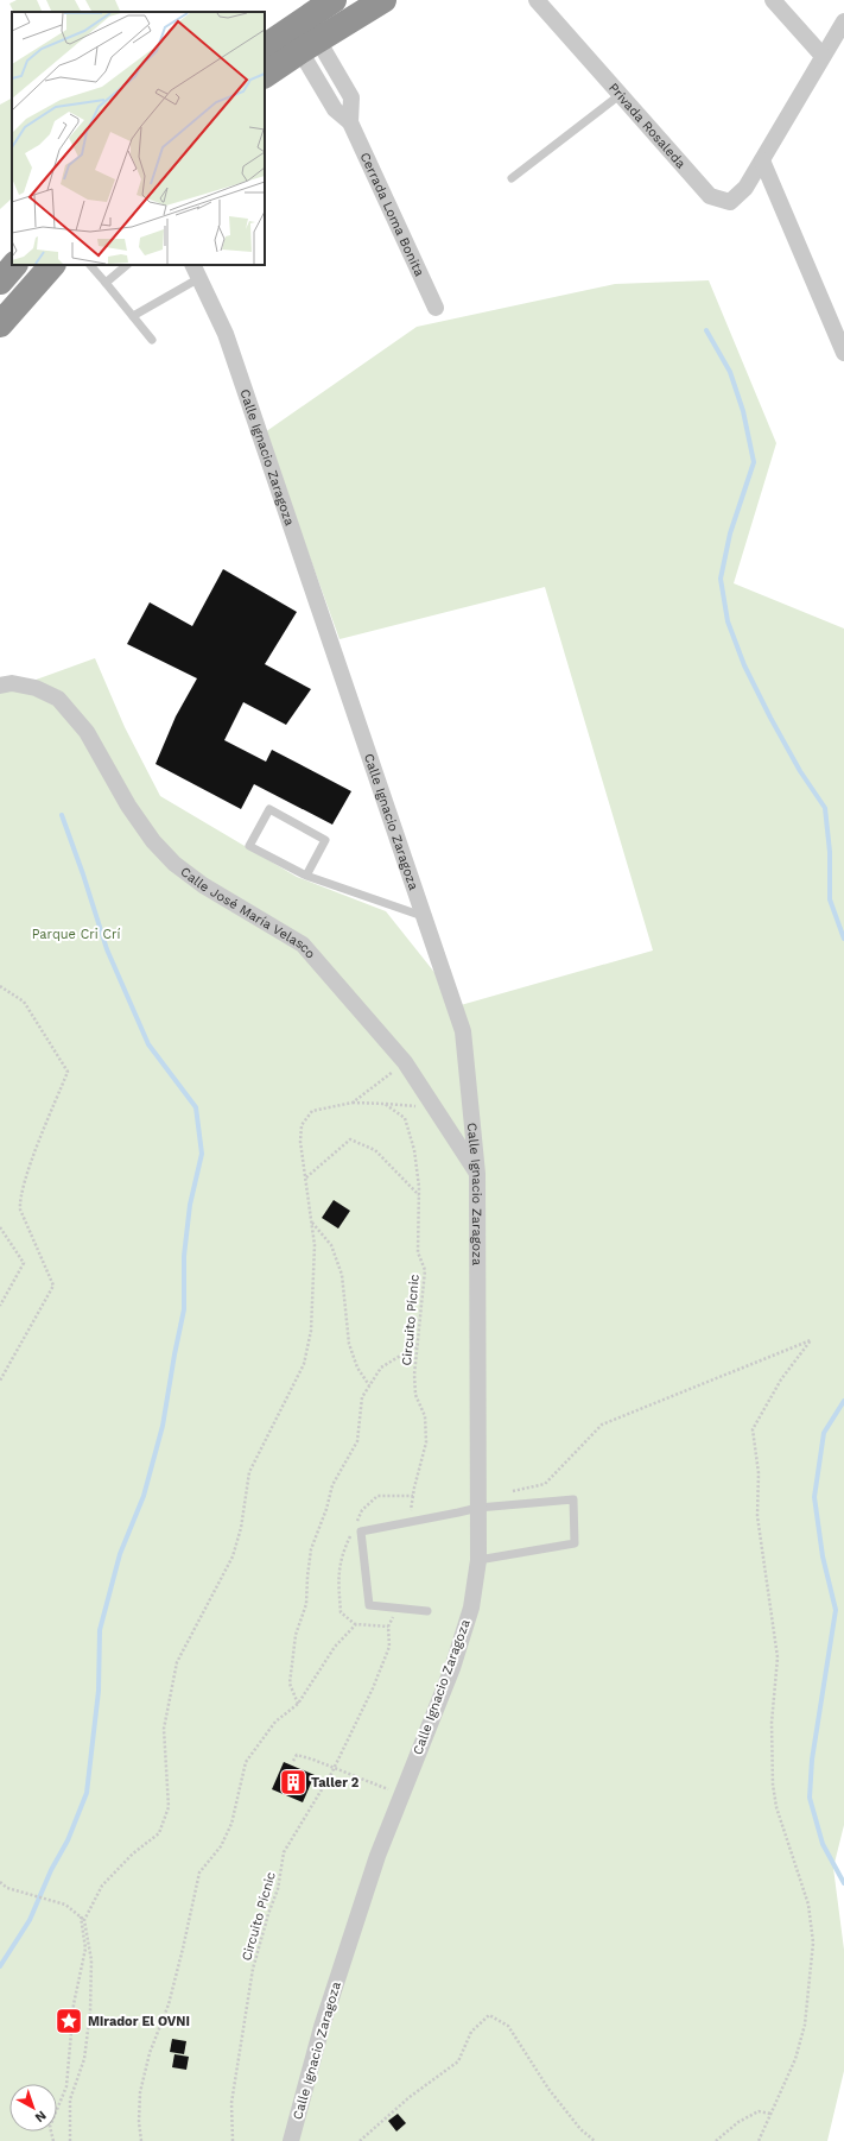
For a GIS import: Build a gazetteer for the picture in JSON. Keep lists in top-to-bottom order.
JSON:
{
  "streets": {
    "street": [
      "Privada Rosaleda",
      "Cerrada Loma Bonita",
      "Calle Ignacio Zaragoza",
      "Calle José María Velasco"
    ],
    "path": ["Circuito Pícnic"]
  },
  "crossings": [
    ["Calle Ignacio Zaragoza", "Calle José María Velasco"]
  ],
  "parks": ["Parque Cri Crí"],
  "places": {
    "building": ["Taller 2"],
    "place": ["Mirador El OVNI"]
  },
  "north": "bottom right"
}
